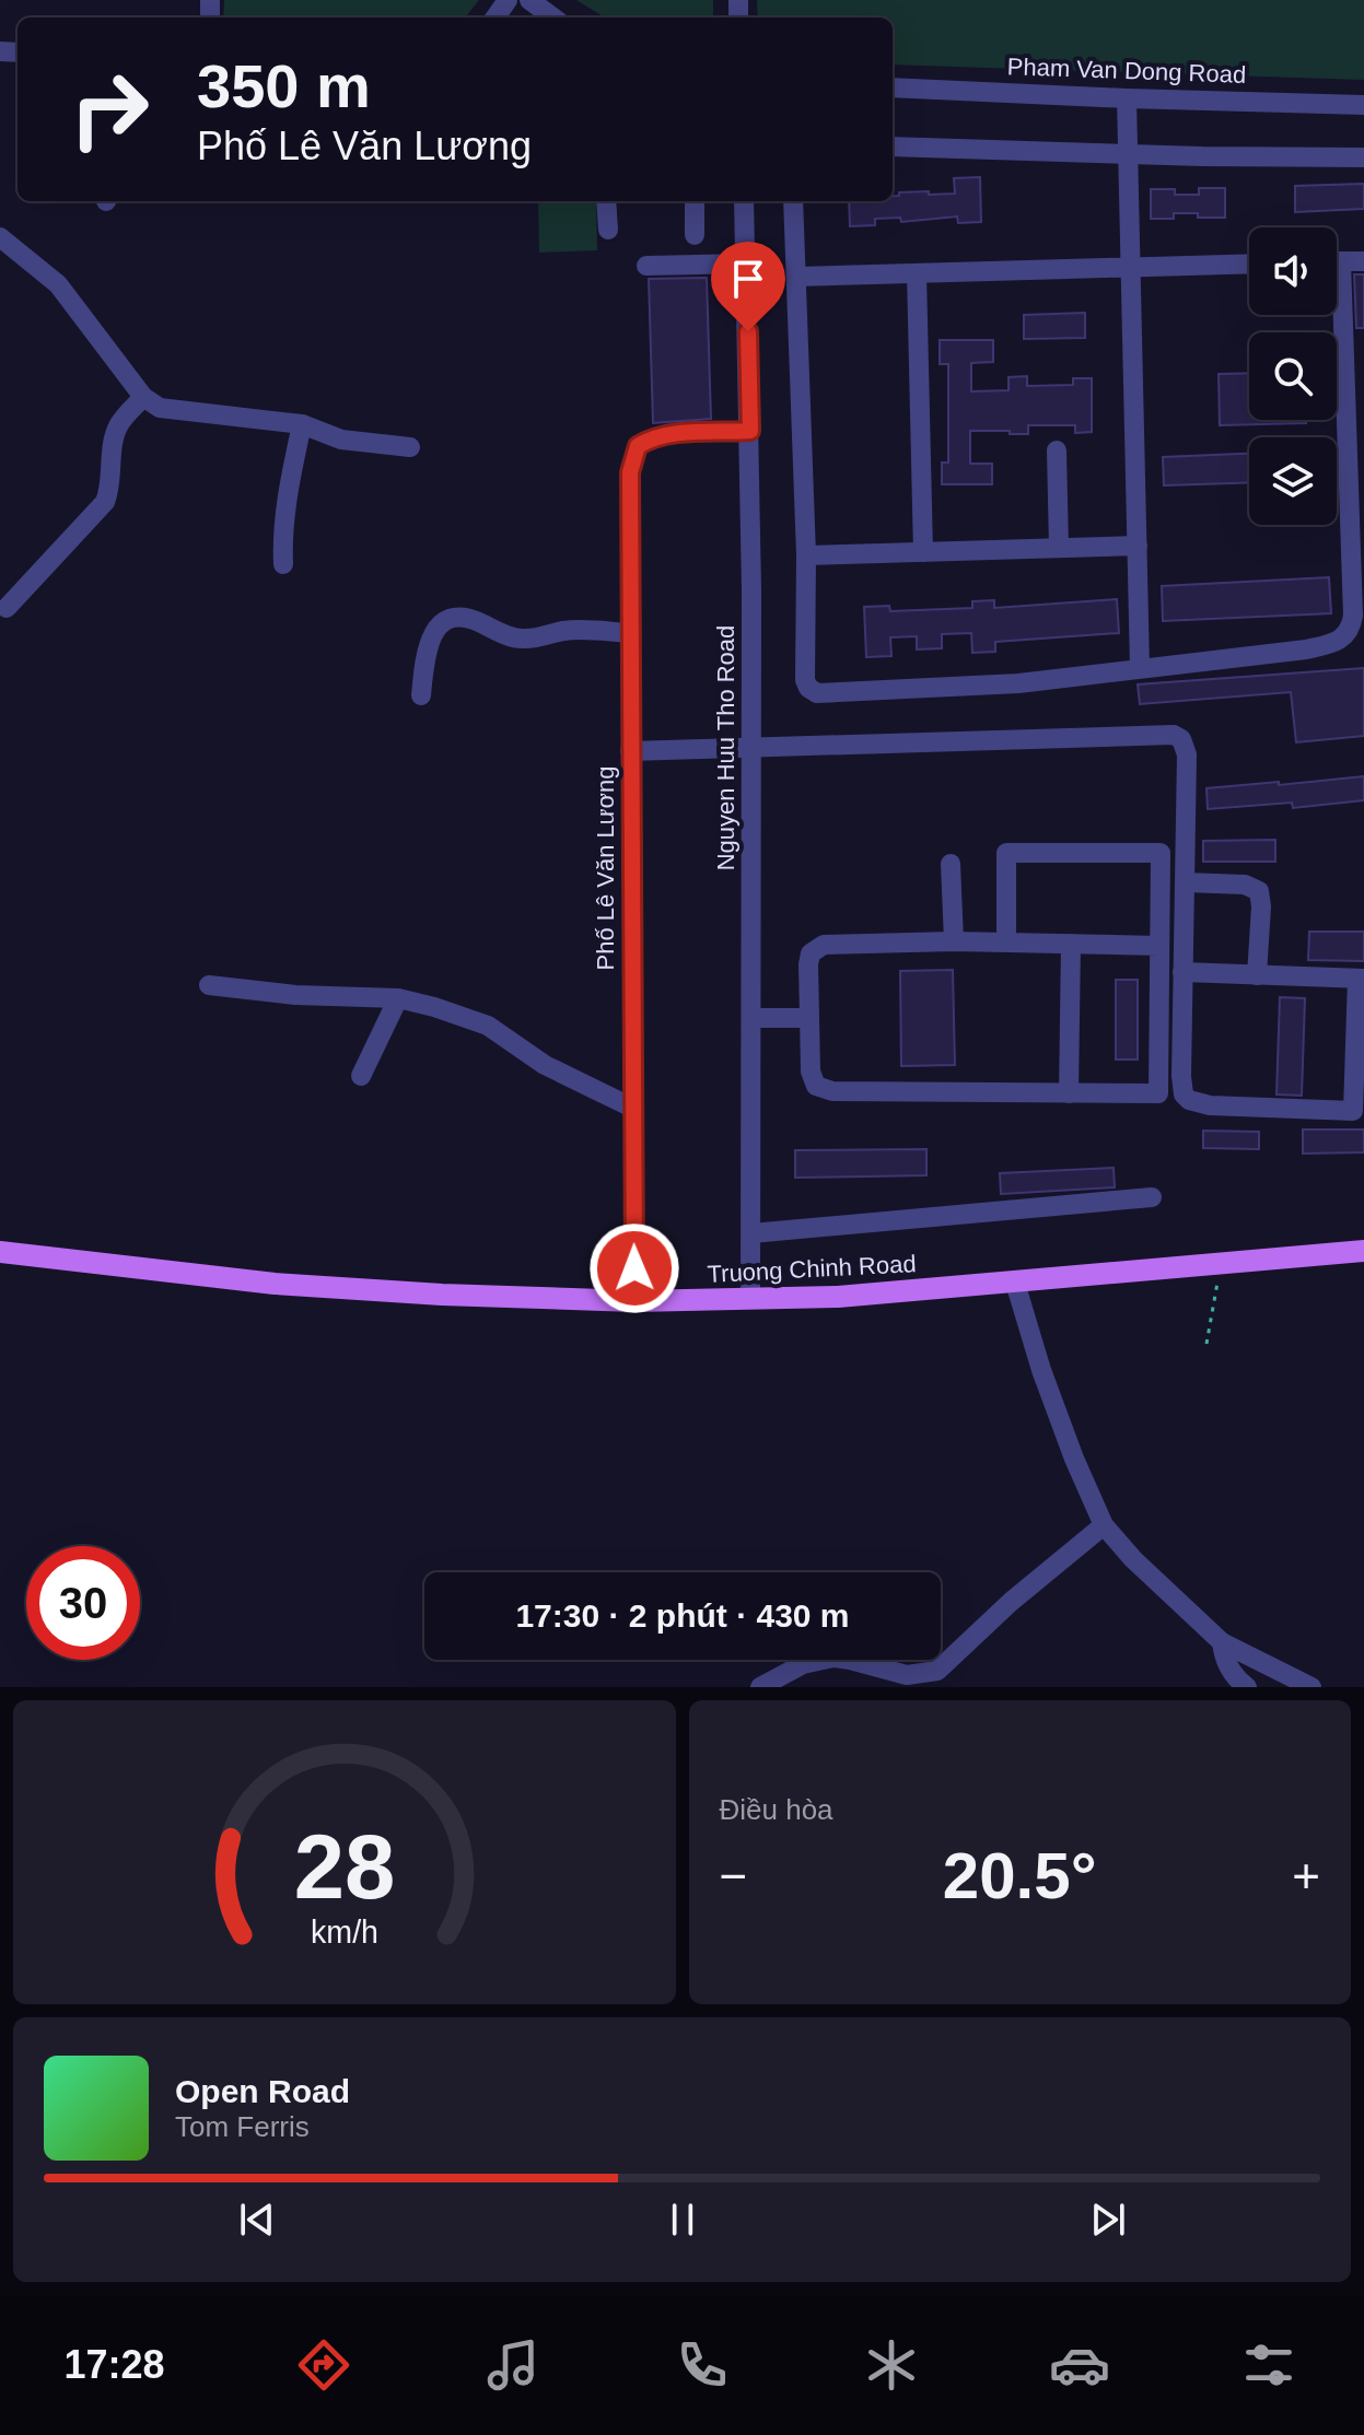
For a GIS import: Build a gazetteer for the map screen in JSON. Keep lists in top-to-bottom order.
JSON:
{
  "streets": {
    "main road": ["Truong Chinh Road"],
    "street": ["Pham Van Dong Road", "Nguyen Huu Tho Road", "Phố Lê Văn Lương"]
  },
  "crossings": [
    ["Nguyen Huu Tho Road", "Phố Lê Văn Lương"],
    ["Nguyen Huu Tho Road", "Truong Chinh Road"],
    ["Phố Lê Văn Lương", "Truong Chinh Road"]
  ],
  "page": {
    "turn": ["350 m", "Phố Lê Văn Lương"],
    "limit": "30",
    "trip": "17:30 · 2 phút · 430 m",
    "tile": "Điều hòa",
    "heat": ["−", "20.5°", "+"],
    "song": ["Open Road", "Tom Ferris"],
    "tabs": "17:28",
    "gauge": ["28", "km/h"]
  }
}
